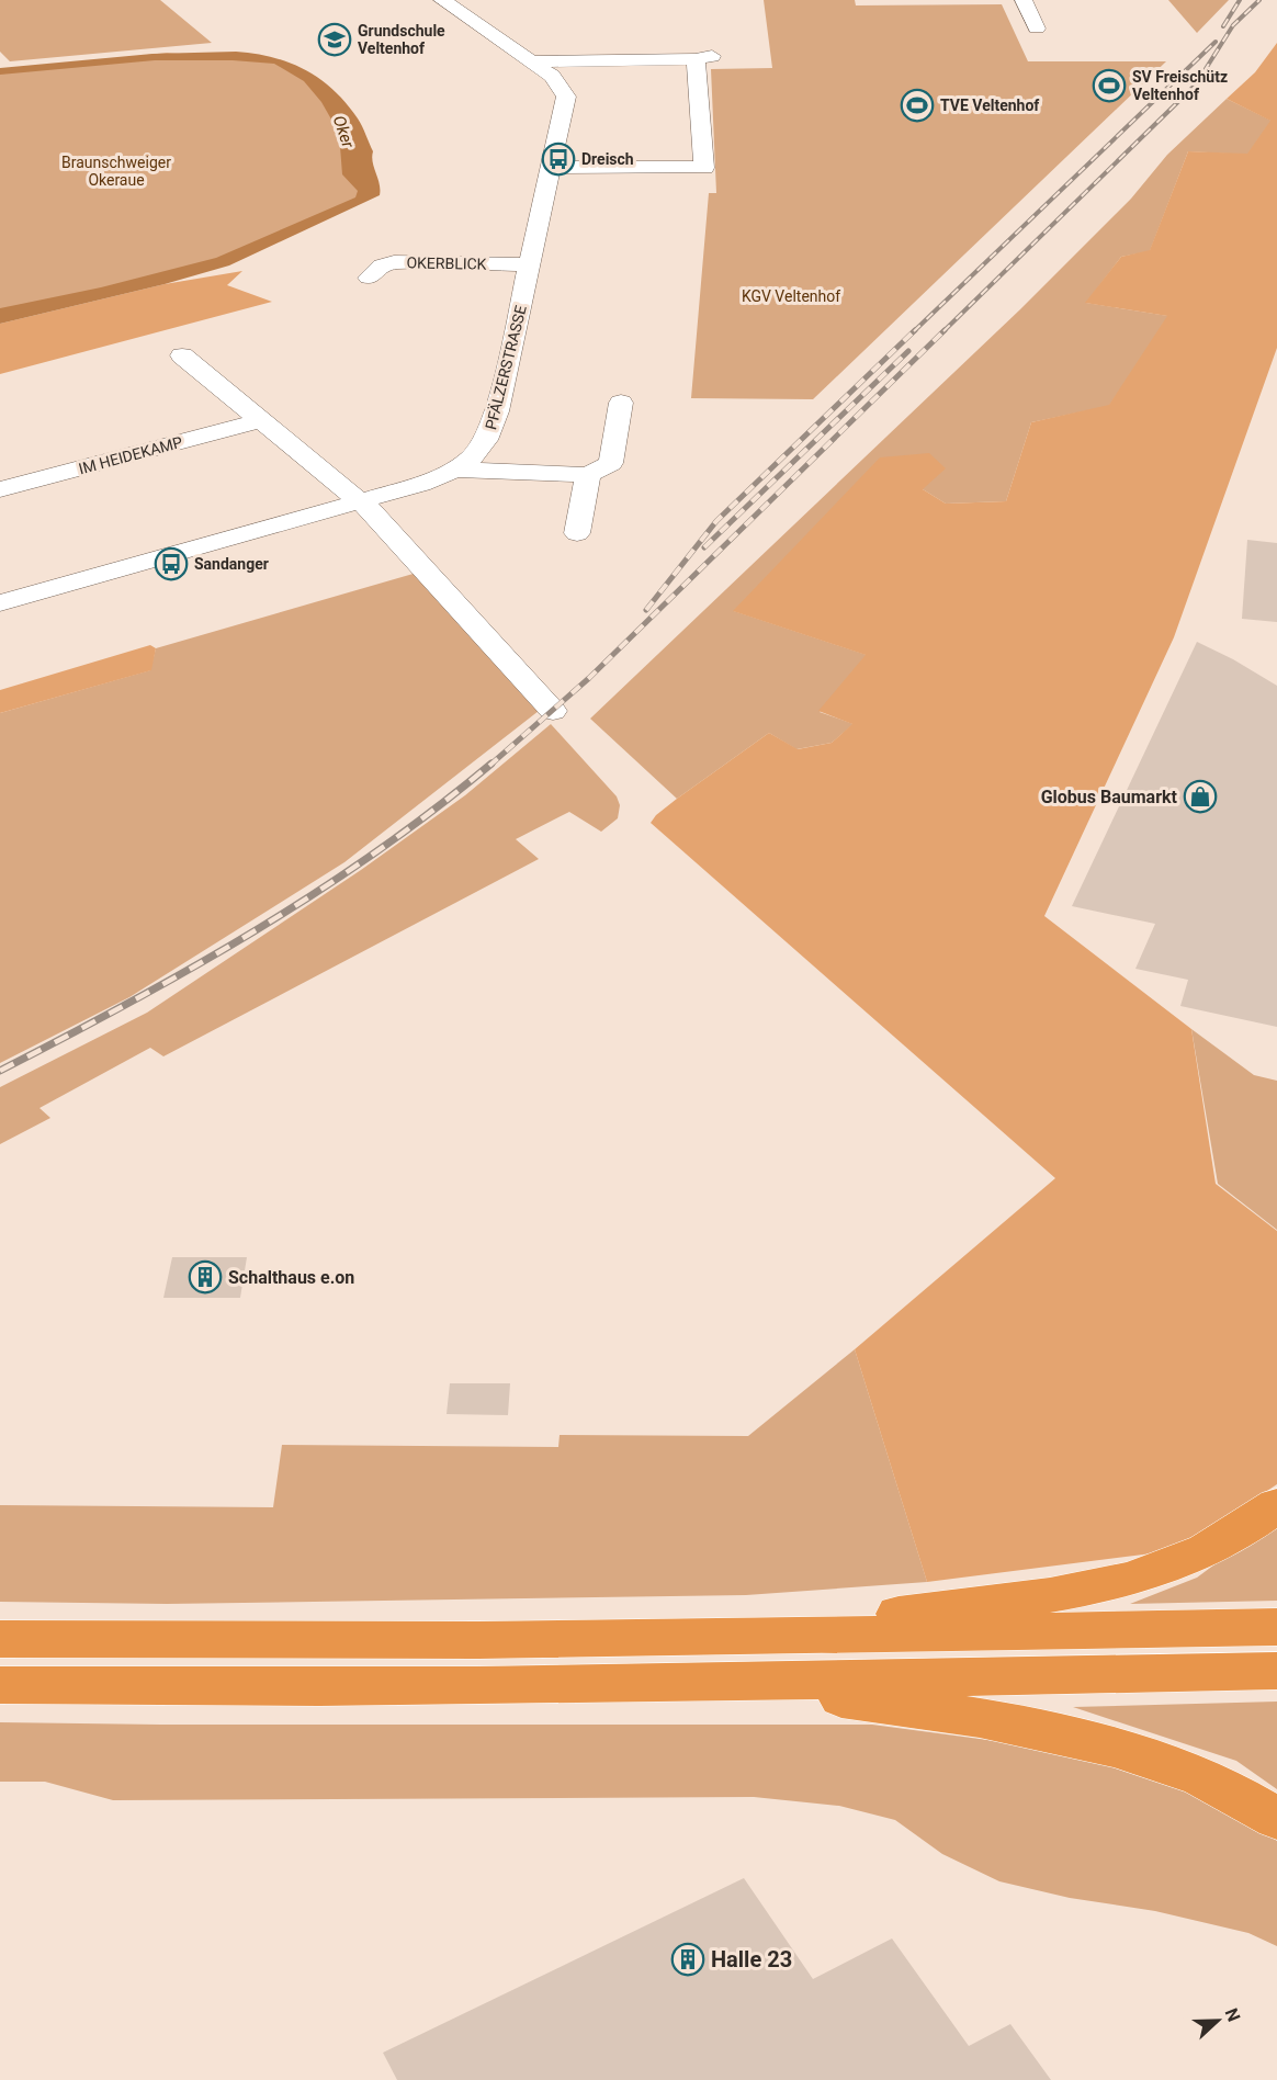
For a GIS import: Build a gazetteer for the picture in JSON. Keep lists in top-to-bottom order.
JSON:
{
  "streets": {
    "street": ["OKERBLICK", "PFÄLZERSTRASSE", "IM HEIDEKAMP"]
  },
  "crossings": [
    ["OKERBLICK", "PFÄLZERSTRASSE"]
  ],
  "water": ["Oker"],
  "parks": ["Braunschweiger Okeraue", "KGV Veltenhof"],
  "places": {
    "school or university": ["Grundschule Veltenhof"],
    "sports": ["SV Freischütz Veltenhof", "TVE Veltenhof"],
    "bus stop": ["Dreisch", "Sandanger"],
    "shop": ["Globus Baumarkt"],
    "building": ["Schalthaus e.on", "Halle 23"]
  },
  "north": "right"
}
